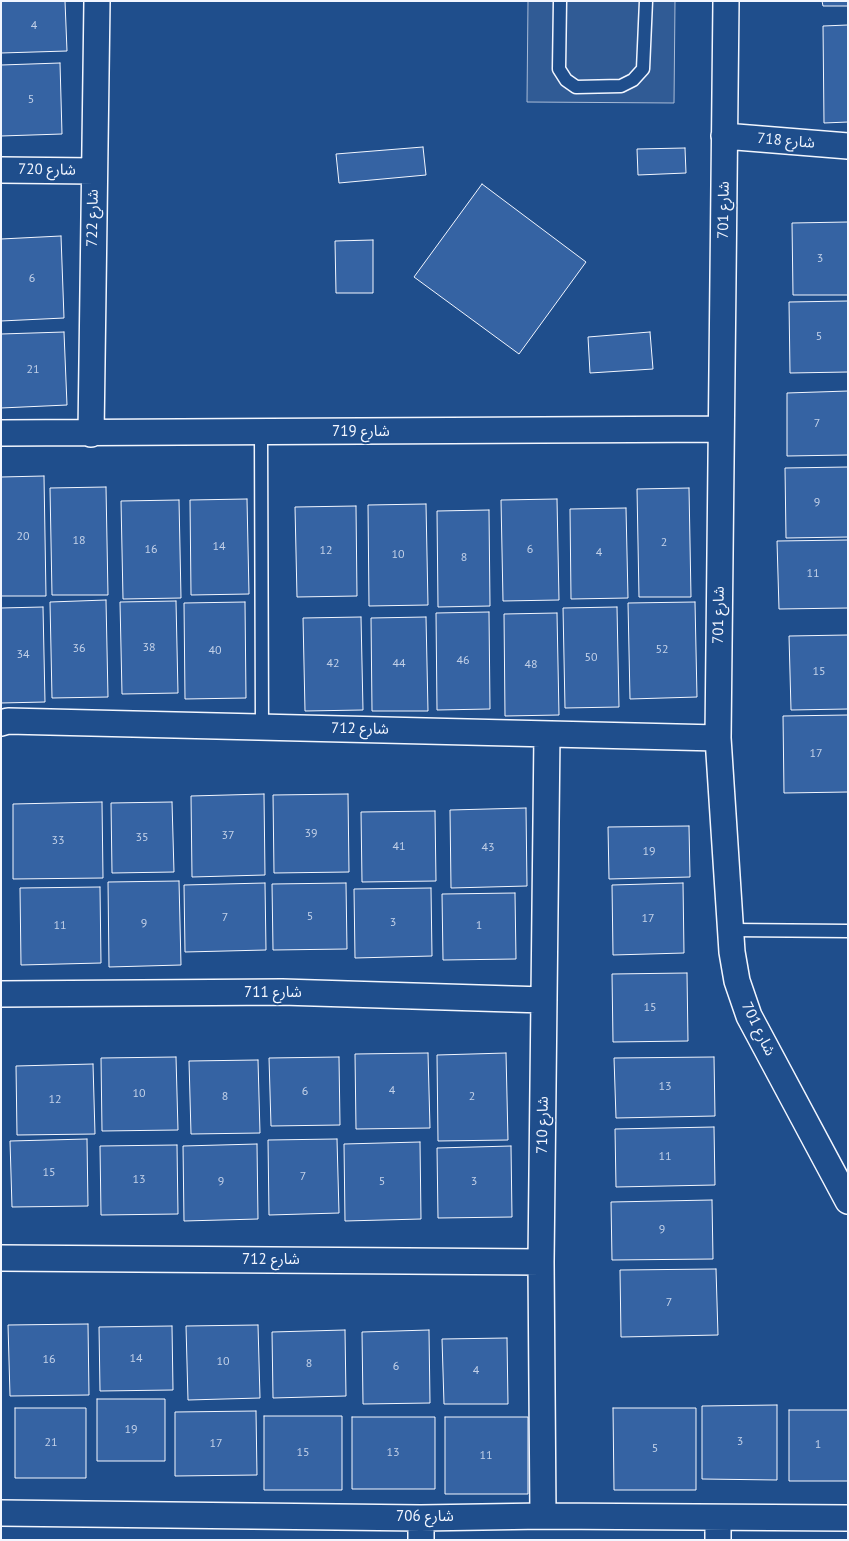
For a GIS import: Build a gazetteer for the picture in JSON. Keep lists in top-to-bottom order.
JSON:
{
  "streets": {
    "street": [
      "شارع 718",
      "شارع 720",
      "شارع 701",
      "شارع 722",
      "شارع 719",
      "شارع 712",
      "شارع 711",
      "شارع 710",
      "شارع 706"
    ]
  },
  "crossings": [
    ["شارع 718", "شارع 701"],
    ["شارع 720", "شارع 722"],
    ["شارع 701", "شارع 719"],
    ["شارع 701", "شارع 712"],
    ["شارع 722", "شارع 719"],
    ["شارع 712", "شارع 710"],
    ["شارع 711", "شارع 710"],
    ["شارع 710", "شارع 706"]
  ],
  "house_numbers": [
    "4",
    "5",
    "3",
    "6",
    "5",
    "21",
    "7",
    "9",
    "20",
    "18",
    "2",
    "14",
    "16",
    "6",
    "12",
    "4",
    "10",
    "8",
    "11",
    "38",
    "36",
    "52",
    "40",
    "34",
    "50",
    "46",
    "42",
    "44",
    "48",
    "15",
    "17",
    "39",
    "37",
    "35",
    "33",
    "41",
    "43",
    "19",
    "5",
    "7",
    "17",
    "3",
    "9",
    "11",
    "1",
    "15",
    "13",
    "4",
    "6",
    "10",
    "8",
    "2",
    "12",
    "11",
    "15",
    "7",
    "13",
    "9",
    "5",
    "3",
    "9",
    "7",
    "14",
    "16",
    "10",
    "8",
    "6",
    "4",
    "19",
    "3",
    "21",
    "17",
    "1",
    "5",
    "15",
    "13",
    "11"
  ]
}
